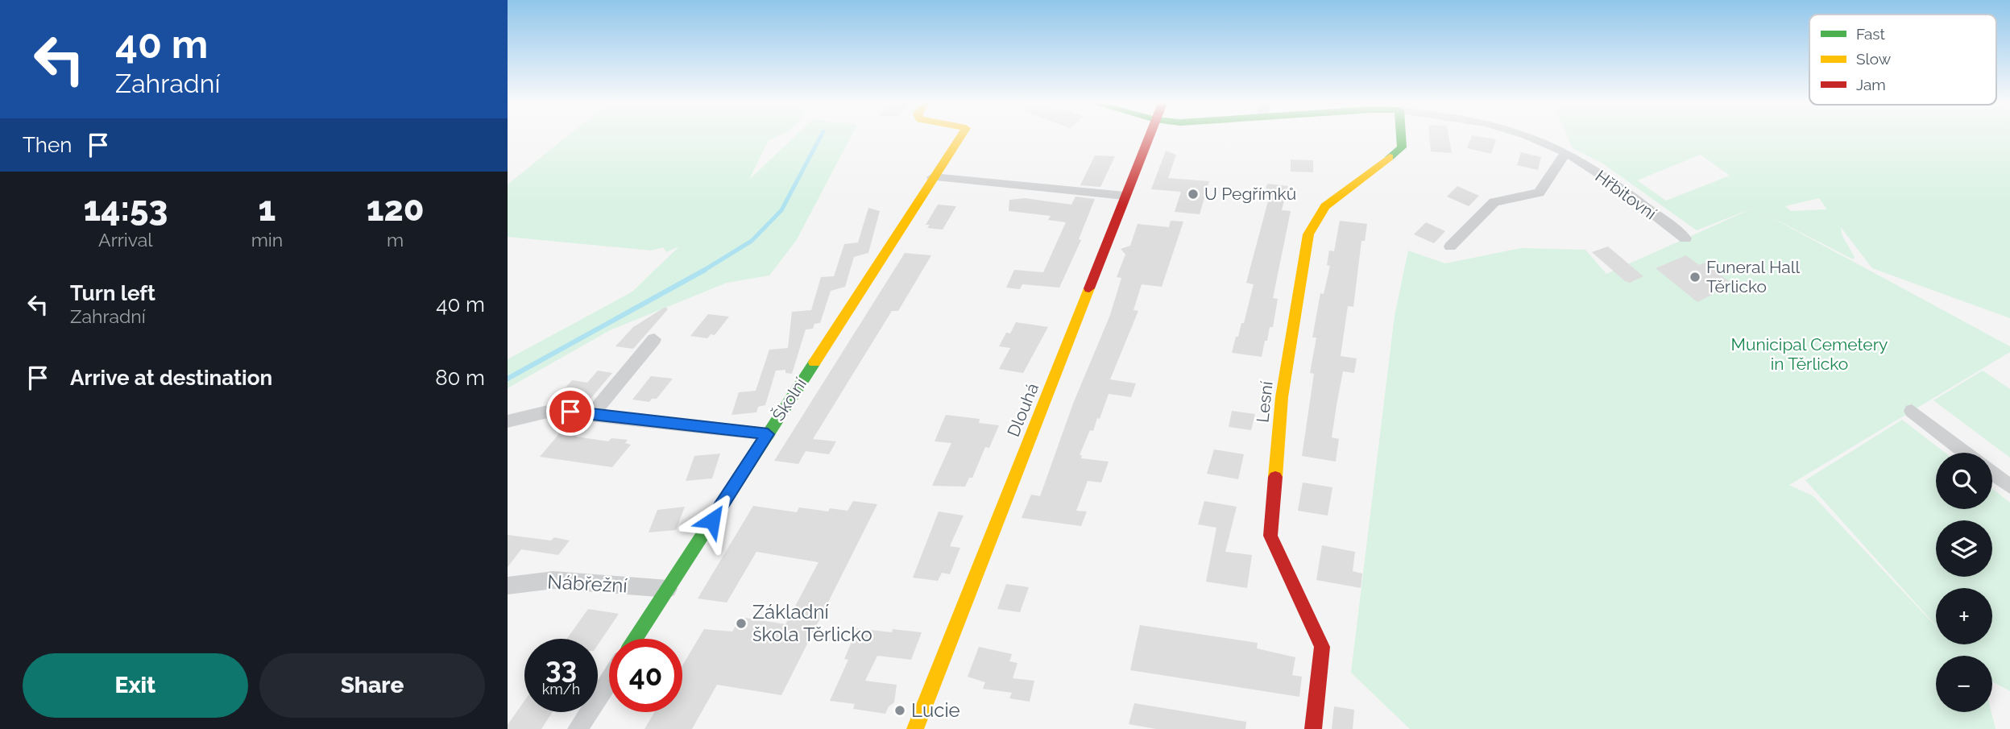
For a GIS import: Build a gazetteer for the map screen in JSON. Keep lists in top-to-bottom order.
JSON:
{
  "streets": {
    "street": [
      "Hřbitovní",
      "Školní",
      "Lesní",
      "Dlouhá",
      "Nábřežní"
    ]
  },
  "crossings": [
    ["Školní", "Nábřežní"]
  ],
  "parks": ["Municipal Cemetery in Těrlicko"],
  "places": [
    "U Pegřímků",
    "Funeral Hall Těrlicko",
    "Základní škola Těrlicko",
    "Lucie"
  ],
  "legend": ["Fast", "Slow", "Jam"],
  "page": {
    "turn": ["40 m", "Zahradní"],
    "then": "Then",
    "eta": [
      "14:53",
      "Arrival",
      "1",
      "min",
      "120",
      "m"
    ],
    "list": [
      {
        "name": "Turn left",
        "note": "Zahradní",
        "value": "40 m"
      },
      {
        "name": "Arrive at destination",
        "value": "80 m"
      }
    ],
    "map_buttons": ["+", "−"],
    "speed": "33 km/h",
    "limit": "40",
    "buttons": ["Exit", "Share"]
  }
}
